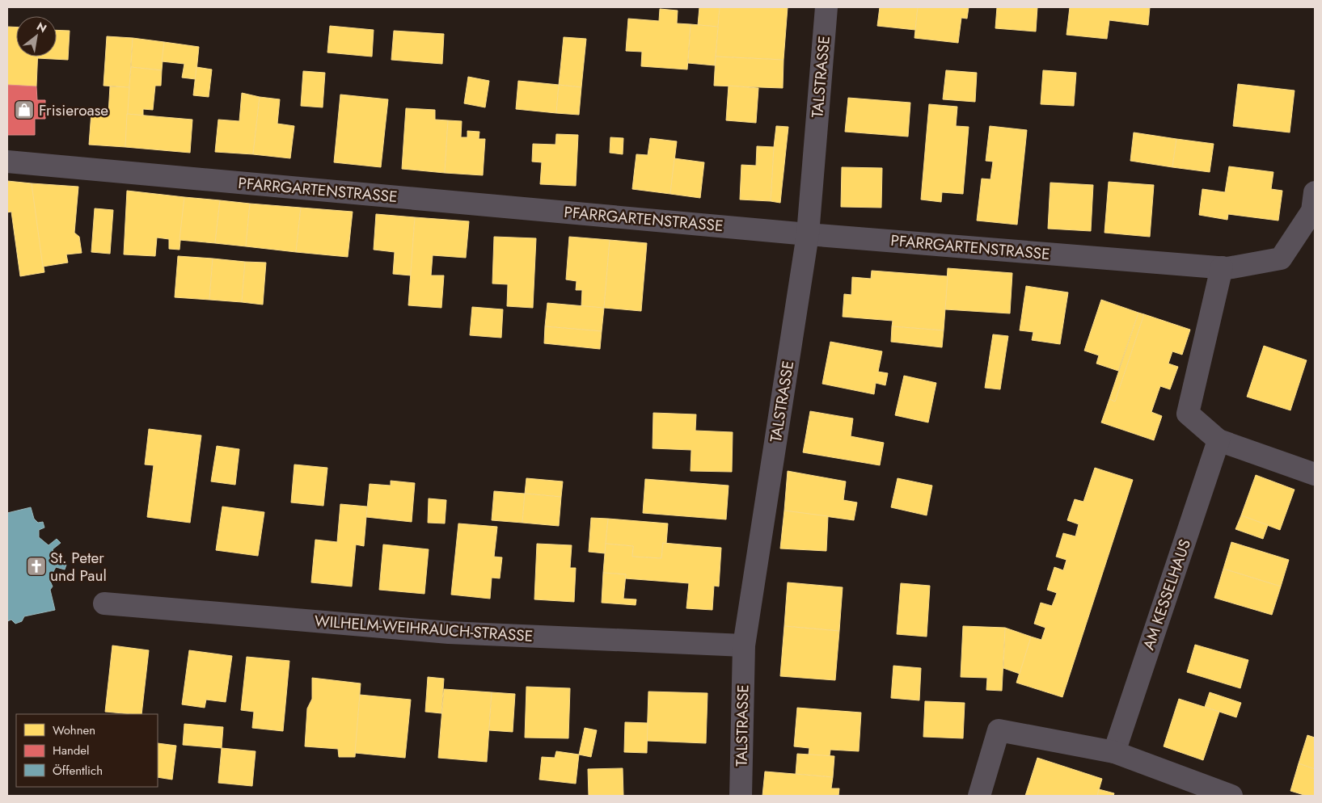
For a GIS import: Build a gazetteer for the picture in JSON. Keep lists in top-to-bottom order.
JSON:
{
  "streets": {
    "street": [
      "TALSTRASSE",
      "PFARRGARTENSTRASSE",
      "AM KESSELHAUS",
      "WILHELM-WEIHRAUCH-STRASSE"
    ]
  },
  "crossings": [
    ["TALSTRASSE", "PFARRGARTENSTRASSE"],
    ["TALSTRASSE", "WILHELM-WEIHRAUCH-STRASSE"]
  ],
  "places": {
    "shop": ["Frisieroase"],
    "church": ["St. Peter und Paul"]
  },
  "legend": ["Wohnen", "Handel", "Öffentlich"],
  "north": "top right"
}
